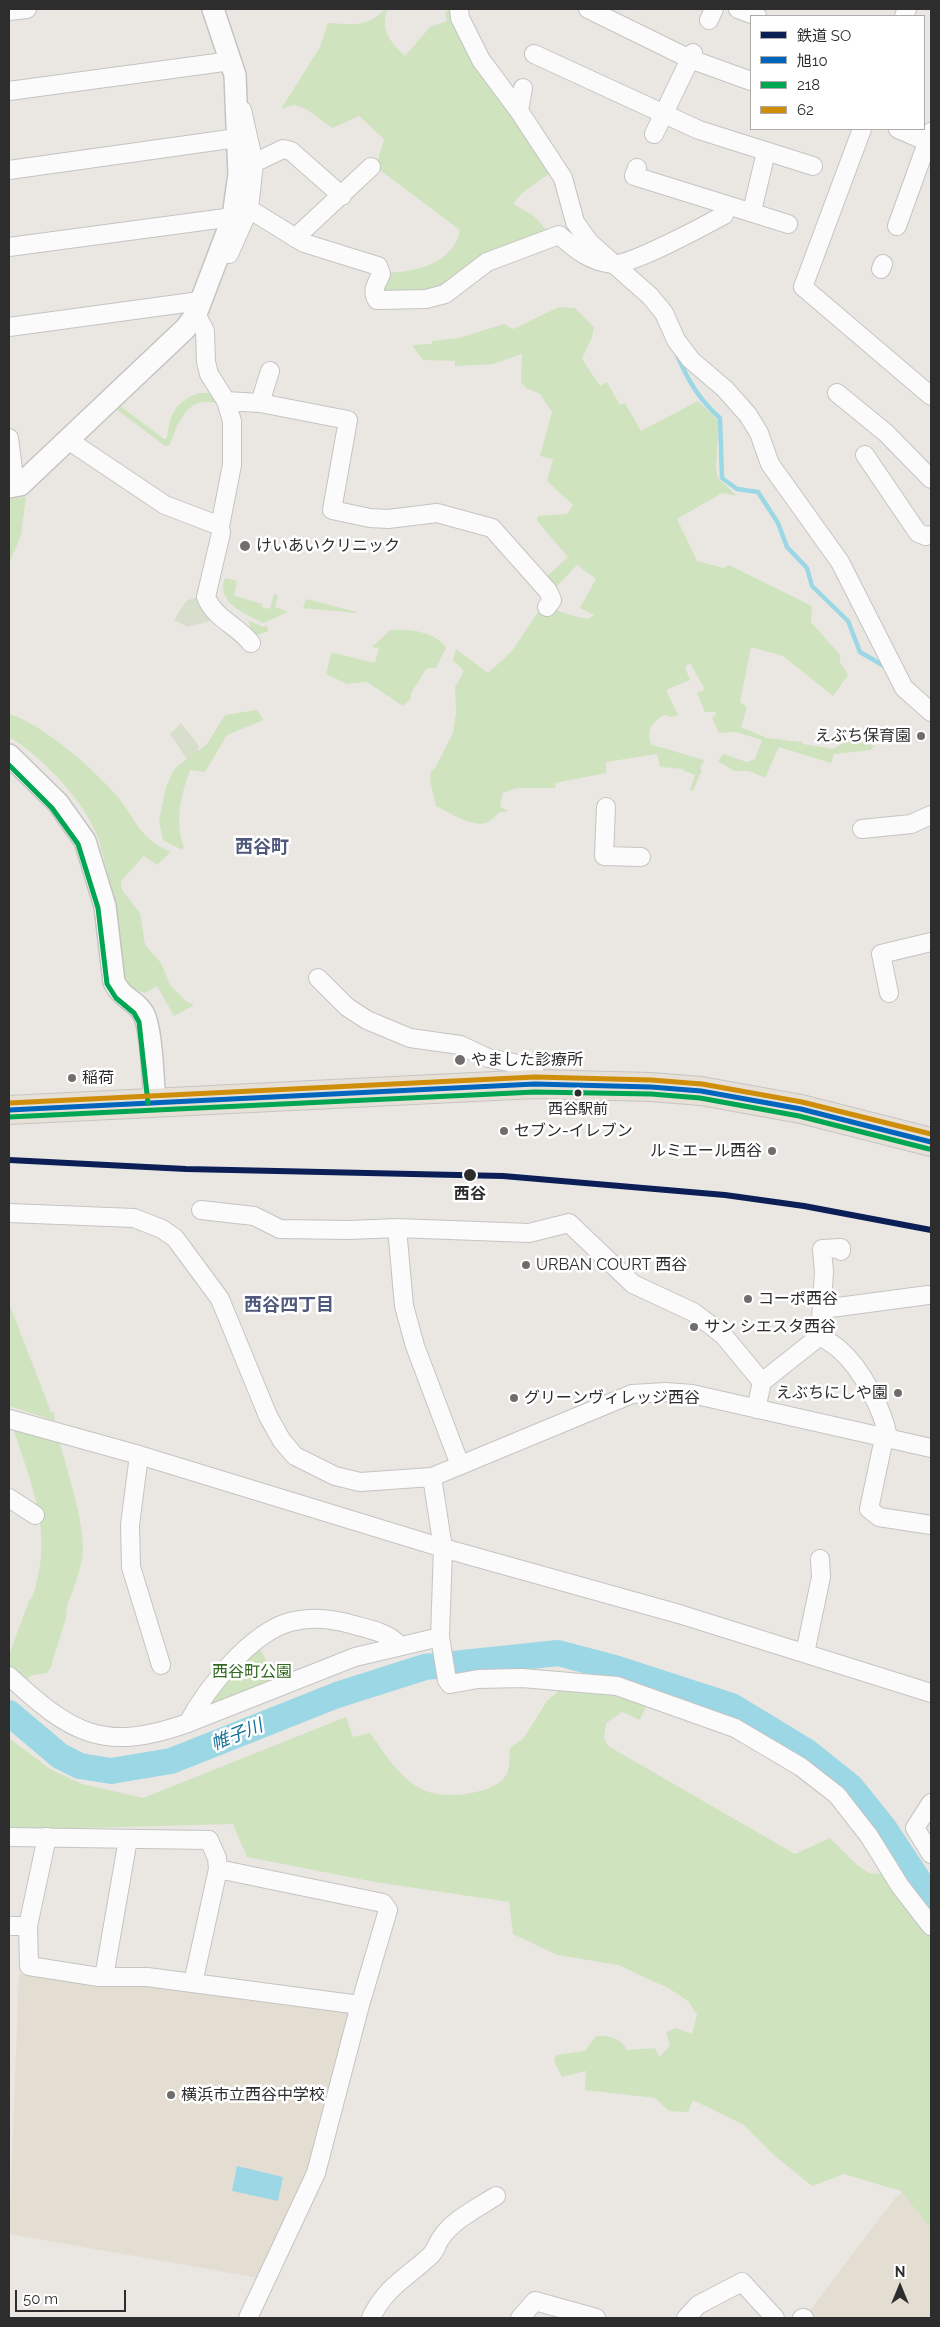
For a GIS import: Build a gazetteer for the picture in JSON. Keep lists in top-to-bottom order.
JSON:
{
  "districts": ["西谷町", "西谷四丁目"],
  "water": ["帷子川"],
  "parks": ["西谷町公園"],
  "places": [
    "けいあいクリニック",
    "えぶち保育園",
    "やました診療所",
    "稲荷",
    "西谷駅前",
    "セブン-イレブン",
    "ルミエール西谷",
    "西谷",
    "URBAN COURT 西谷",
    "コーポ西谷",
    "サン シエスタ西谷",
    "えぶちにしや園",
    "グリーンヴィレッジ西谷",
    "横浜市立西谷中学校"
  ],
  "lines": [
    "transit line 218",
    "transit line 62",
    "transit line 旭10",
    "rail line SO"
  ],
  "legend": [
    "鉄道 SO",
    "旭10",
    "218",
    "62"
  ],
  "scale_bar": "50 m",
  "north": "top"
}
